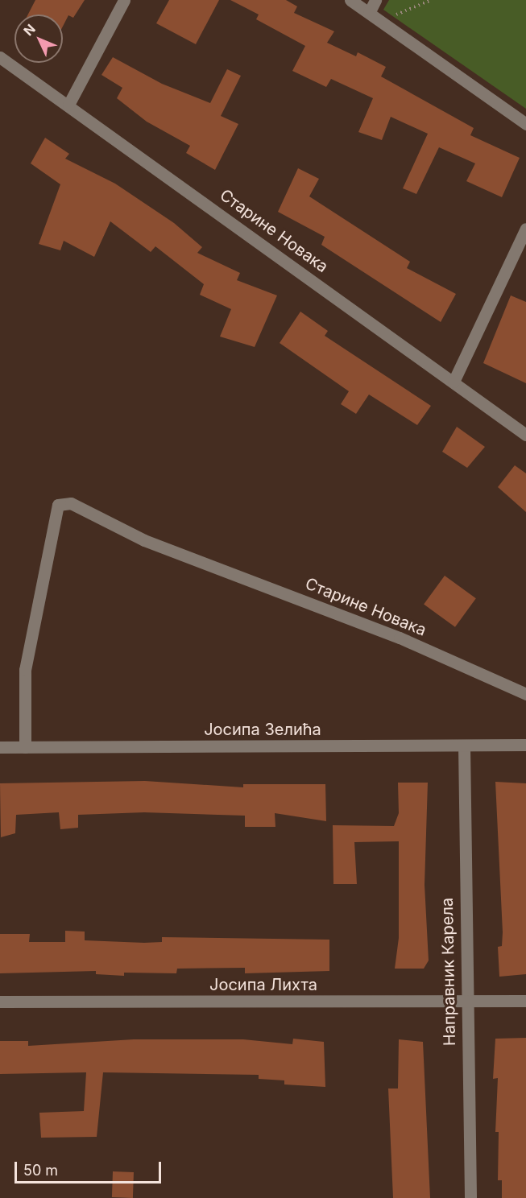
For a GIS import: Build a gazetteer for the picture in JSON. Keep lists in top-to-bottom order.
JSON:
{
  "streets": {
    "street": [
      "Старине Новака",
      "Јосипа Зелића",
      "Направник Карела",
      "Јосипа Лихта"
    ]
  },
  "crossings": [
    ["Старине Новака", "Јосипа Зелића"],
    ["Јосипа Зелића", "Направник Карела"],
    ["Направник Карела", "Јосипа Лихта"]
  ],
  "scale_bar": "50 m",
  "north": "top left"
}
